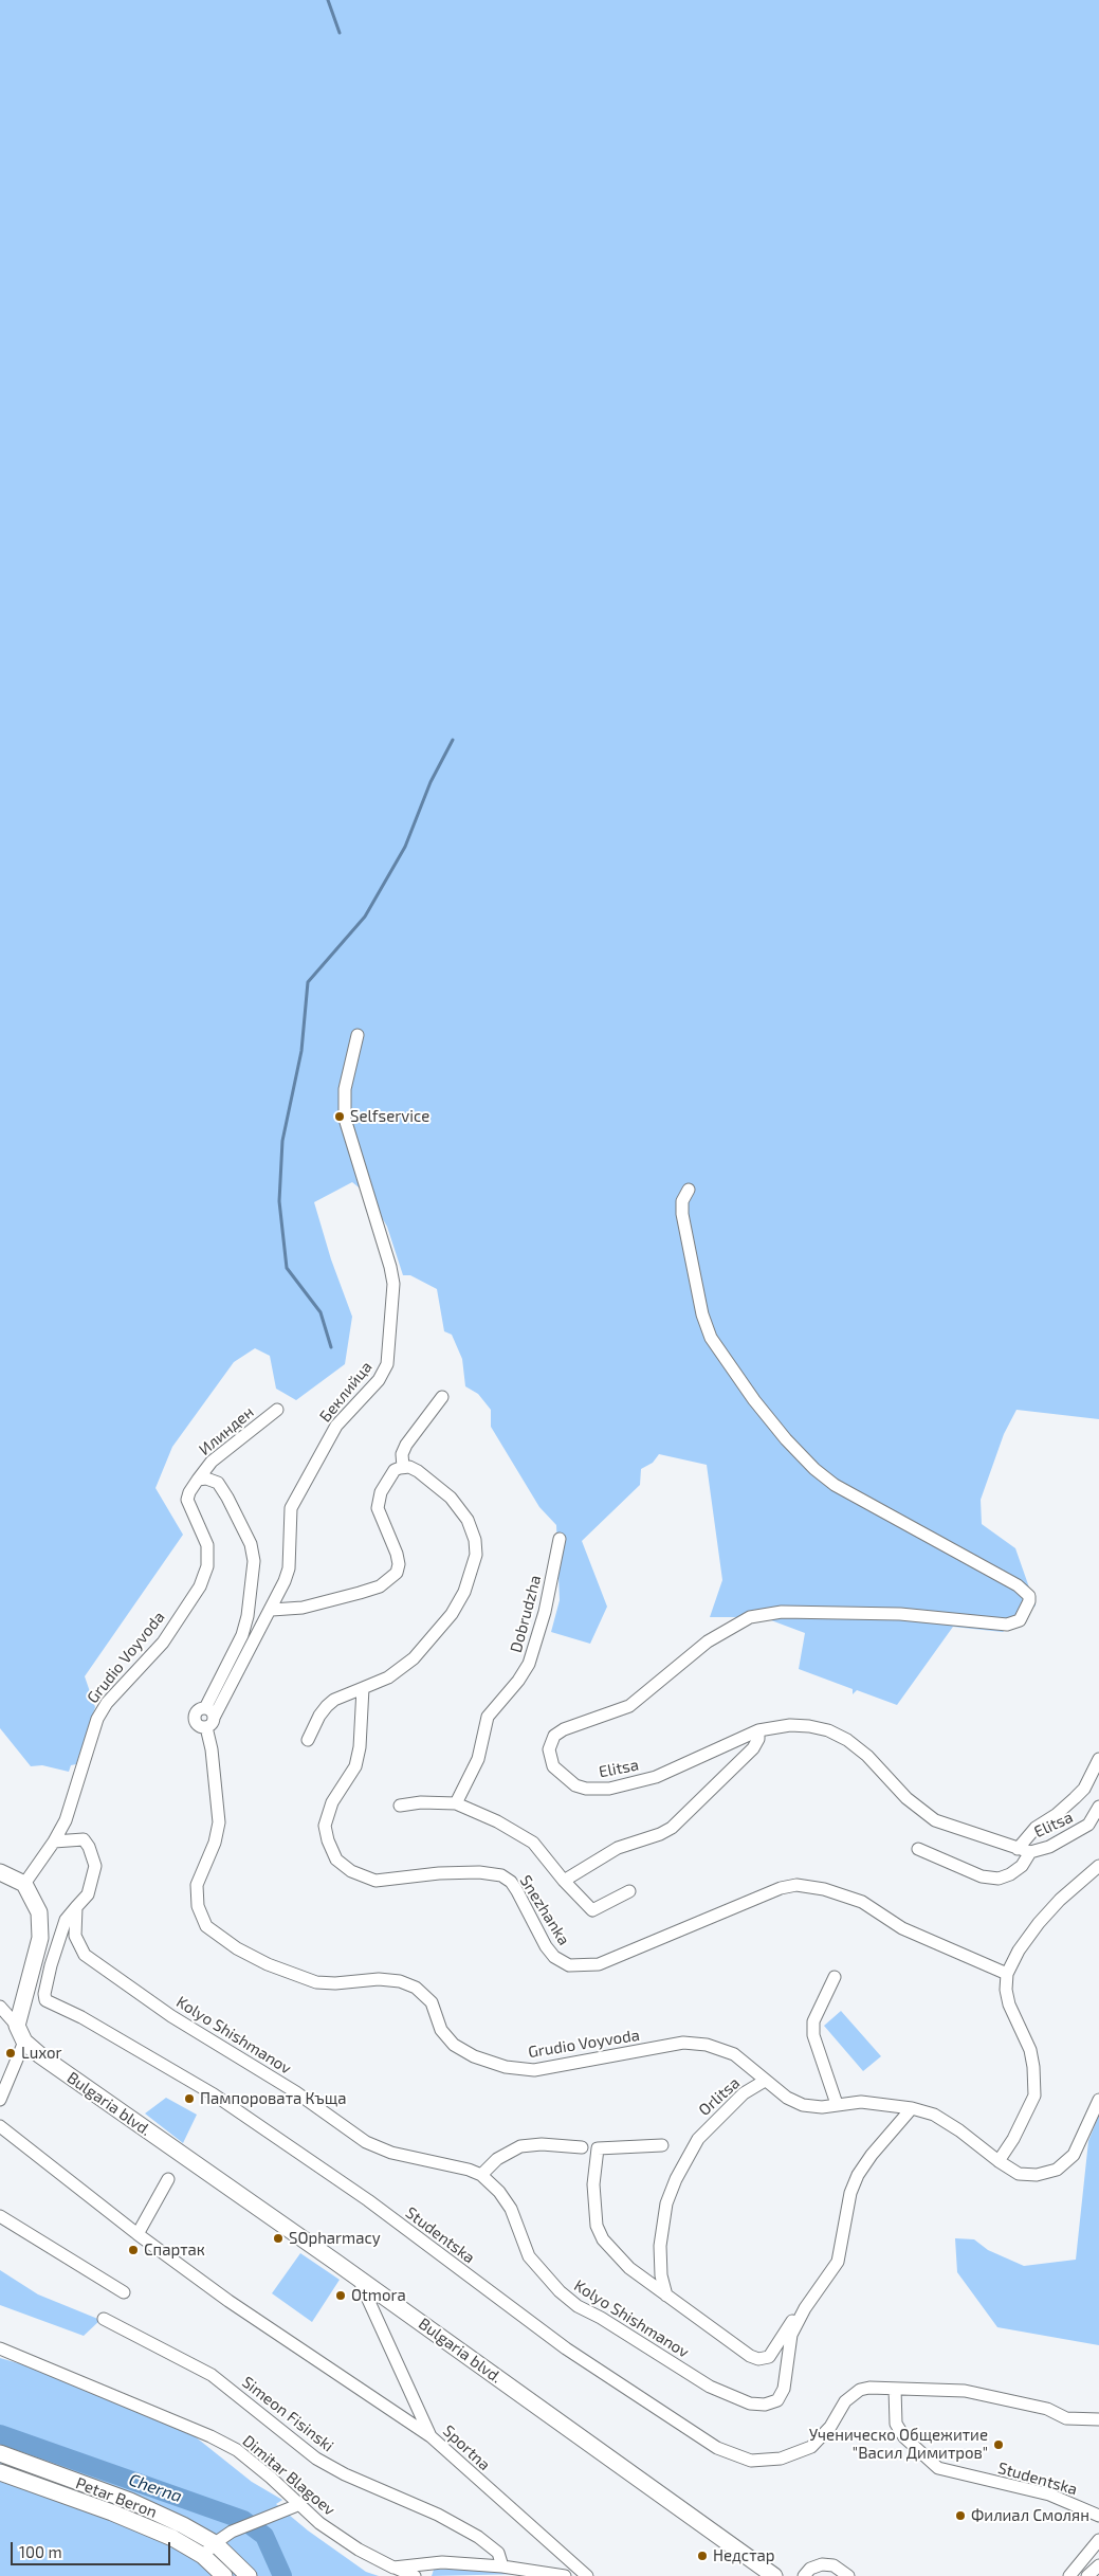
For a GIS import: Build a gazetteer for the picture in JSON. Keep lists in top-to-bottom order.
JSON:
{
  "streets": {
    "street": [
      "Беклийца",
      "Илинден",
      "Dobrudzha",
      "Grudio Voyvoda",
      "Elitsa",
      "Snezhanka",
      "Kolyo Shishmanov",
      "Orlitsa",
      "Bulgaria blvd.",
      "Studentska",
      "Simeon Fisinski",
      "Sportna",
      "Dimitar Blagoev",
      "Petar Beron"
    ]
  },
  "crossings": [
    ["Беклийца", "Grudio Voyvoda"],
    ["Илинден", "Grudio Voyvoda"],
    ["Grudio Voyvoda", "Kolyo Shishmanov"],
    ["Grudio Voyvoda", "Orlitsa"],
    ["Kolyo Shishmanov", "Studentska"],
    ["Bulgaria blvd.", "Sportna"]
  ],
  "water": ["Cherna"],
  "places": [
    "Selfservice",
    "Luxor",
    "Пампоровата Къща",
    "SOpharmacy",
    "Спартак",
    "Otmora",
    "Ученическо Общежитие \"Васил Димитров\"",
    "Филиал Смолян",
    "Недстар"
  ],
  "scale_bar": "100 m"
}
